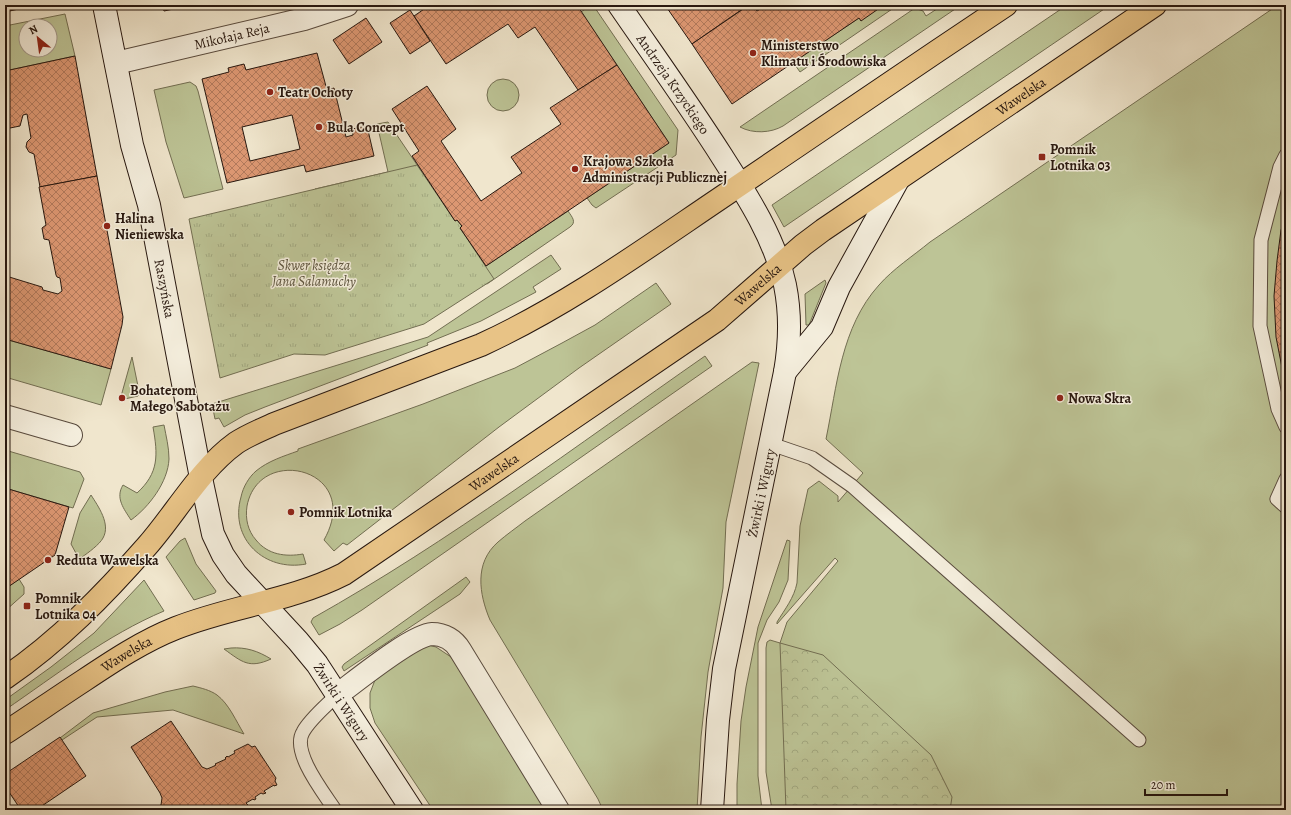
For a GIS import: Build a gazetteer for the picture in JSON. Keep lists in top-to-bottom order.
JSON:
{
  "streets": {
    "main road": [
      "Mikołaja Reja",
      "Andrzeja Krzyckiego",
      "Wawelska",
      "Raszyńska",
      "Żwirki i Wigury"
    ]
  },
  "crossings": [
    ["Mikołaja Reja", "Raszyńska"],
    ["Andrzeja Krzyckiego", "Żwirki i Wigury"],
    ["Wawelska", "Raszyńska"],
    ["Wawelska", "Żwirki i Wigury"],
    ["Raszyńska", "Żwirki i Wigury"]
  ],
  "parks": ["Skwer księdza Jana Salamuchy"],
  "places": {
    "other": [
      "Ministerstwo Klimatu i Środowiska",
      "Teatr Ochoty",
      "Bula Concept",
      "Krajowa Szkoła Administracji Publicznej",
      "Halina Nieniewska",
      "Bohaterom Małego Sabotażu",
      "Nowa Skra",
      "Pomnik Lotnika",
      "Reduta Wawelska"
    ],
    "transit": ["Pomnik Lotnika 03", "Pomnik Lotnika 04"]
  },
  "scale_bar": "20 m",
  "north": "top left"
}
